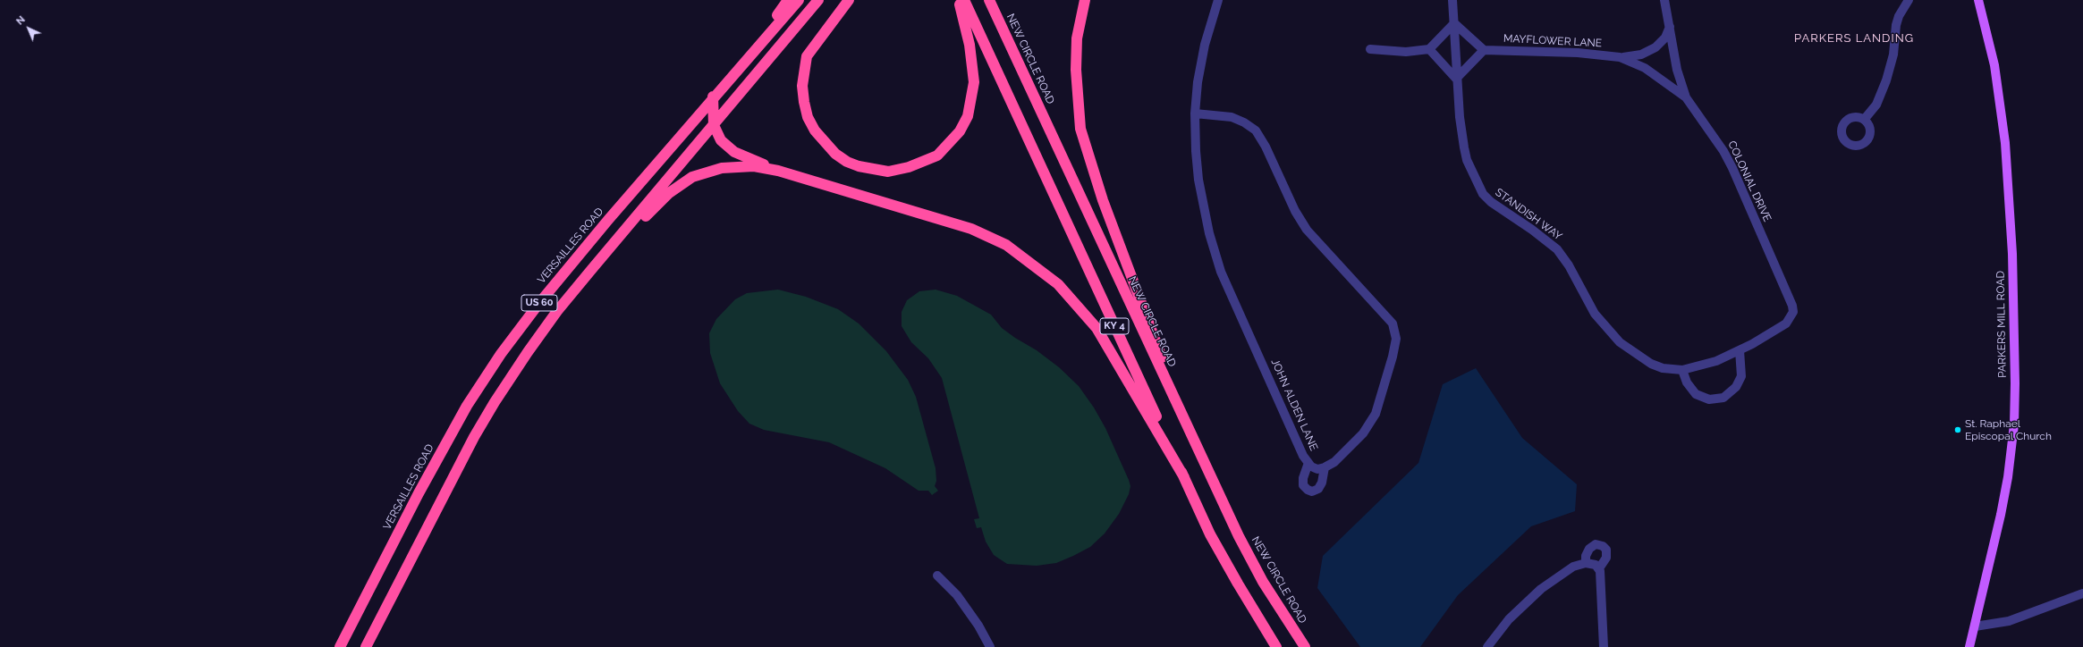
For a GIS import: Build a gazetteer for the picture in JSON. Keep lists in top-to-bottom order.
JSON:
{
  "streets": {
    "highway": [
      "NEW CIRCLE ROAD",
      "VERSAILLES ROAD",
      "US 60",
      "KY 4"
    ],
    "main road": ["PARKERS MILL ROAD"],
    "street": [
      "MAYFLOWER LANE",
      "COLONIAL DRIVE",
      "STANDISH WAY",
      "JOHN ALDEN LANE"
    ]
  },
  "crossings": [
    ["MAYFLOWER LANE", "COLONIAL DRIVE"],
    ["COLONIAL DRIVE", "STANDISH WAY"]
  ],
  "districts": ["PARKERS LANDING"],
  "places": ["St. Raphael Episcopal Church"],
  "north": "top left"
}
